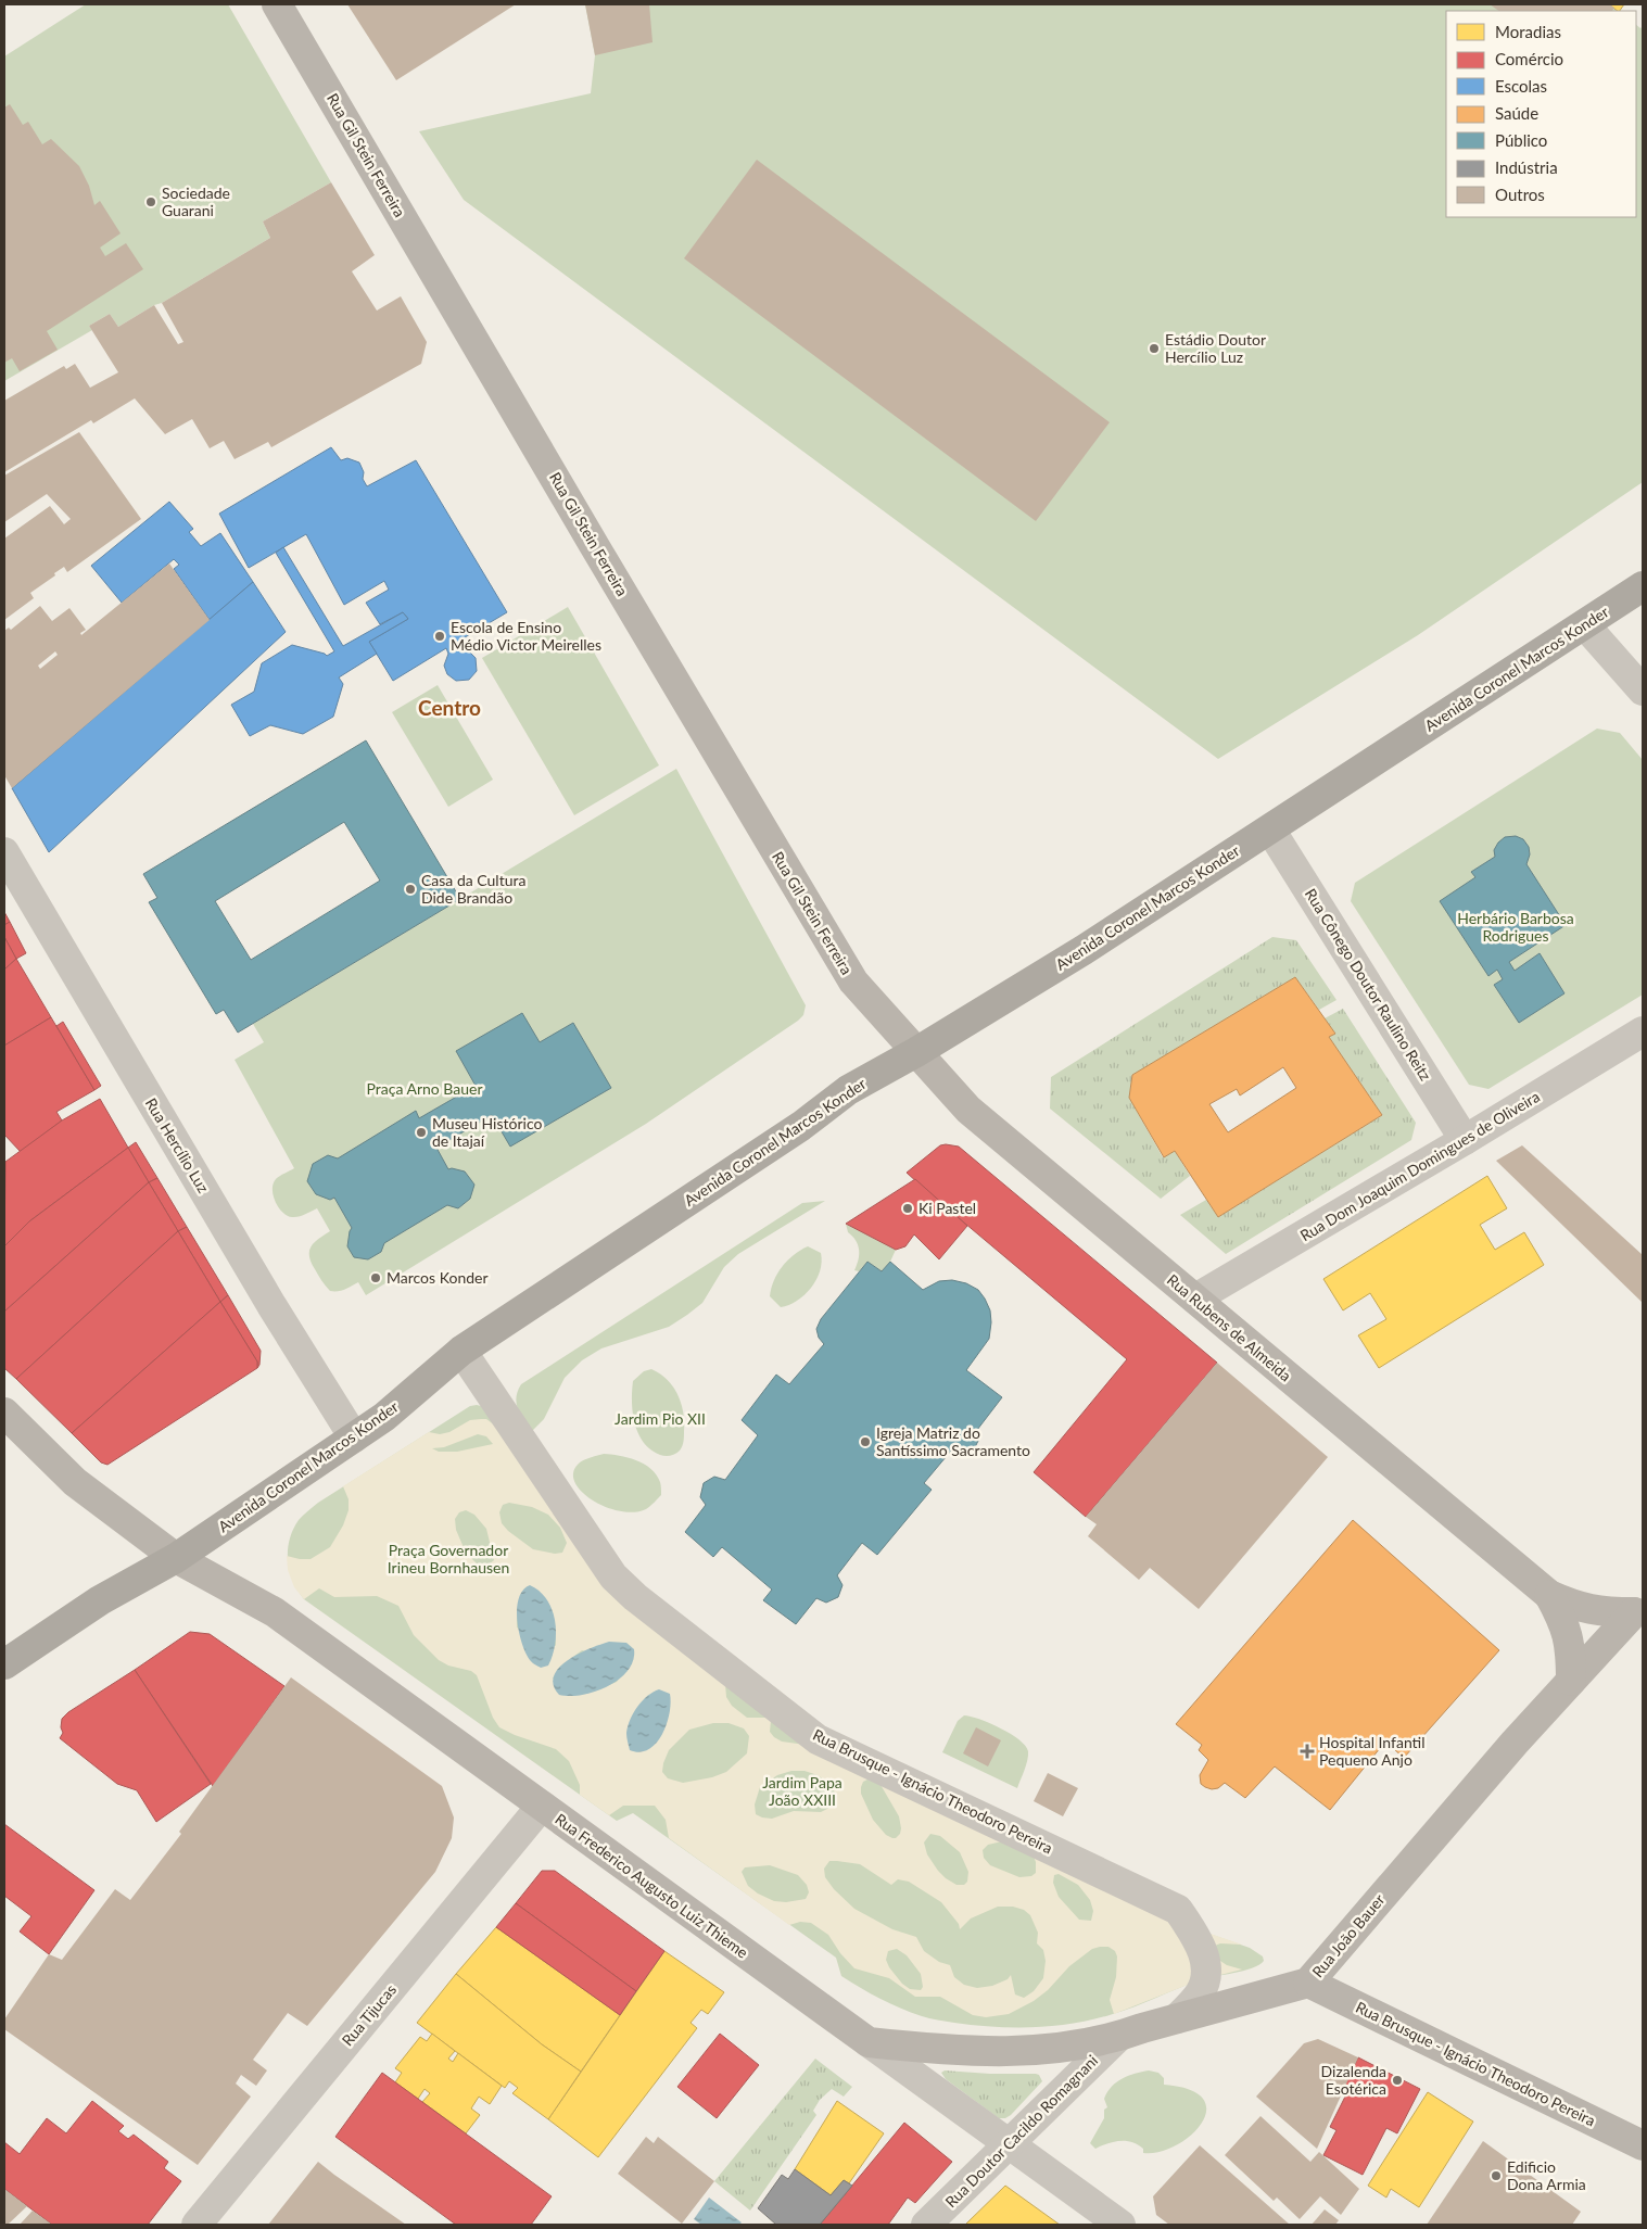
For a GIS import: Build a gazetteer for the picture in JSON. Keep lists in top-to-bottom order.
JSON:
{
  "streets": {
    "main road": [
      "Rua Gil Stein Ferreira",
      "Avenida Coronel Marcos Konder",
      "Rua Rubens de Almeida",
      "Rua Brusque - Ignácio Theodoro Pereira",
      "Rua Frederico Augusto Luiz Thieme",
      "Rua João Bauer"
    ],
    "street": [
      "Rua Cônego Doutor Raulino Reitz",
      "Rua Hercílio Luz",
      "Rua Dom Joaquim Domingues de Oliveira",
      "Rua Tijucas",
      "Rua Doutor Cacildo Romagnani"
    ]
  },
  "crossings": [
    ["Rua Gil Stein Ferreira", "Avenida Coronel Marcos Konder"],
    ["Rua Gil Stein Ferreira", "Rua Rubens de Almeida"],
    ["Avenida Coronel Marcos Konder", "Rua Cônego Doutor Raulino Reitz"],
    ["Avenida Coronel Marcos Konder", "Rua Hercílio Luz"],
    ["Avenida Coronel Marcos Konder", "Rua Rubens de Almeida"],
    ["Avenida Coronel Marcos Konder", "Rua Brusque - Ignácio Theodoro Pereira"],
    ["Avenida Coronel Marcos Konder", "Rua Frederico Augusto Luiz Thieme"],
    ["Rua Cônego Doutor Raulino Reitz", "Rua Dom Joaquim Domingues de Oliveira"],
    ["Rua Dom Joaquim Domingues de Oliveira", "Rua Rubens de Almeida"],
    ["Rua Rubens de Almeida", "Rua João Bauer"],
    ["Rua Brusque - Ignácio Theodoro Pereira", "Rua João Bauer"],
    ["Rua Frederico Augusto Luiz Thieme", "Rua João Bauer"],
    ["Rua Frederico Augusto Luiz Thieme", "Rua Tijucas"],
    ["Rua Frederico Augusto Luiz Thieme", "Rua Doutor Cacildo Romagnani"],
    ["Rua João Bauer", "Rua Doutor Cacildo Romagnani"]
  ],
  "districts": ["Centro"],
  "parks": [
    "Herbário Barbosa Rodrigues",
    "Praça Arno Bauer",
    "Jardim Pio XII",
    "Praça Governador Irineu Bornhausen",
    "Jardim Papa João XXIII"
  ],
  "places": {
    "other": [
      "Sociedade Guarani",
      "Estádio Doutor Hercílio Luz",
      "Escola de Ensino Médio Victor Meirelles",
      "Casa da Cultura Dide Brandão",
      "Museu Histórico de Itajaí",
      "Ki Pastel",
      "Marcos Konder",
      "Igreja Matriz do Santíssimo Sacramento",
      "Dizalenda Esotérica",
      "Edificio Dona Armia"
    ],
    "health": ["Hospital Infantil Pequeno Anjo"]
  },
  "legend": [
    "Moradias",
    "Comércio",
    "Escolas",
    "Saúde",
    "Público",
    "Indústria",
    "Outros"
  ]
}
